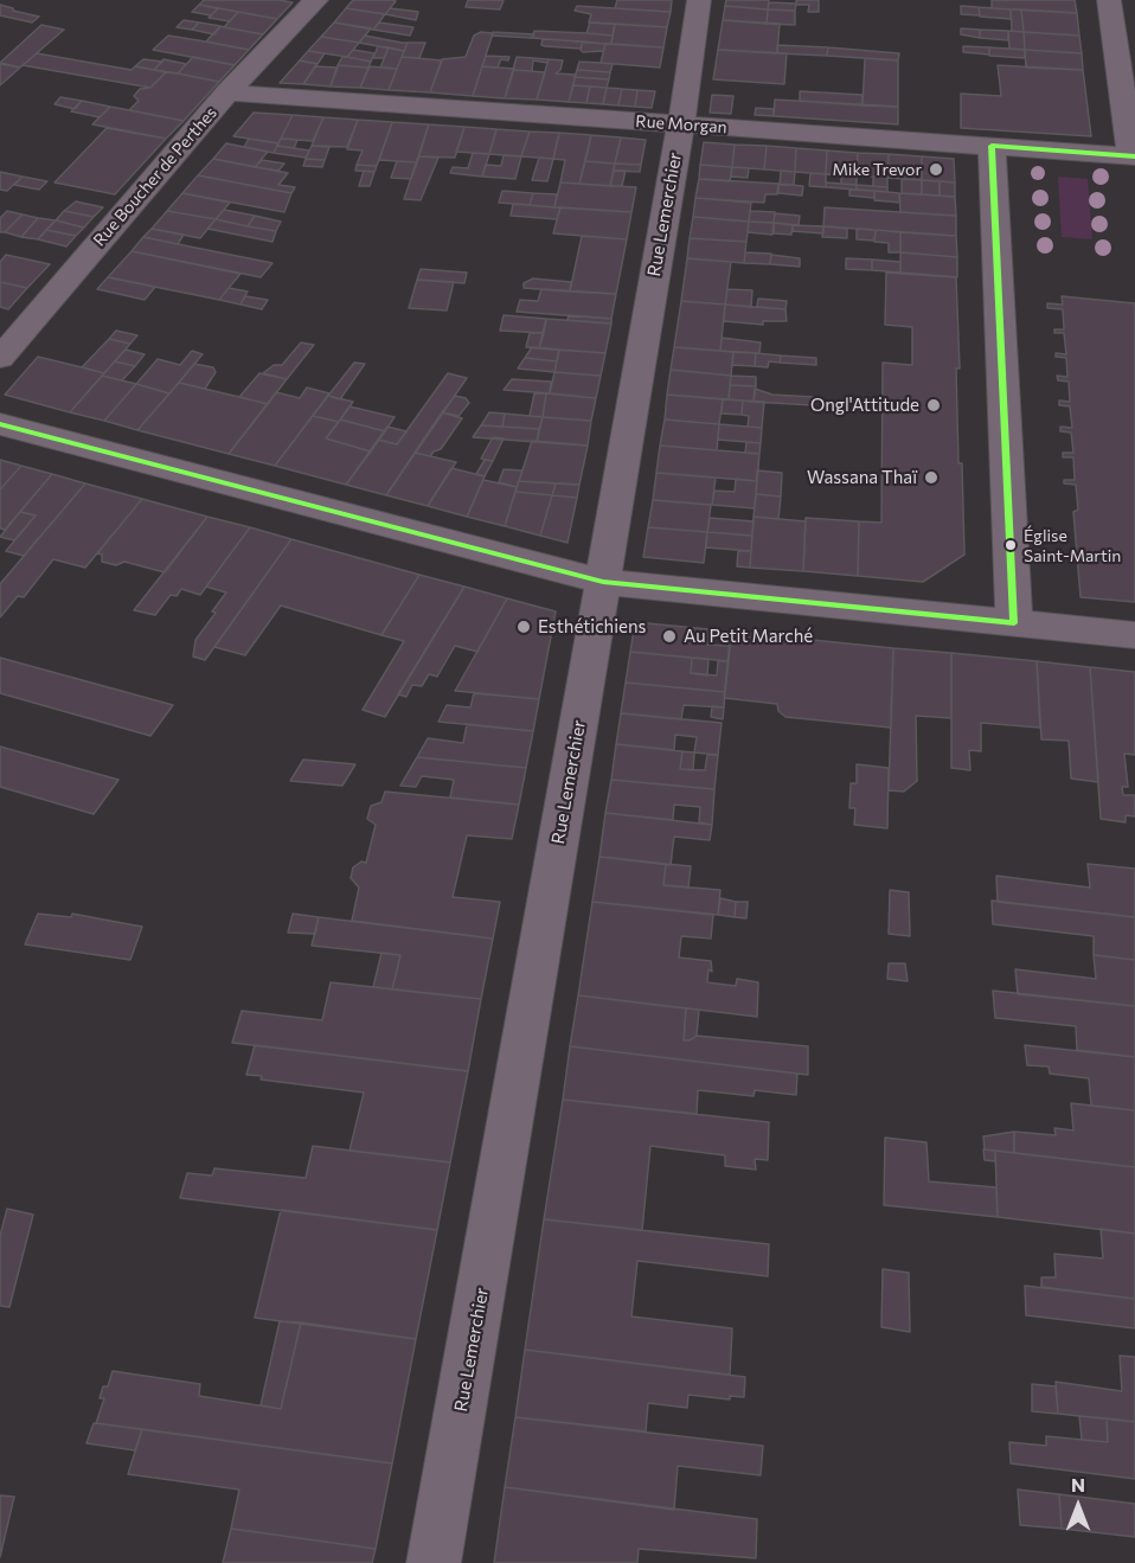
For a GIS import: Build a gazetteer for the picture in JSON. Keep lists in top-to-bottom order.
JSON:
{
  "streets": {
    "street": ["Rue Morgan", "Rue Boucher de Perthes", "Rue Lemerchier"]
  },
  "crossings": [
    ["Rue Morgan", "Rue Boucher de Perthes"],
    ["Rue Morgan", "Rue Lemerchier"]
  ],
  "places": [
    "Mike Trevor",
    "Ongl'Attitude",
    "Wassana Thaï",
    "Église Saint-Martin",
    "Esthétichiens",
    "Au Petit Marché"
  ],
  "north": "top"
}
